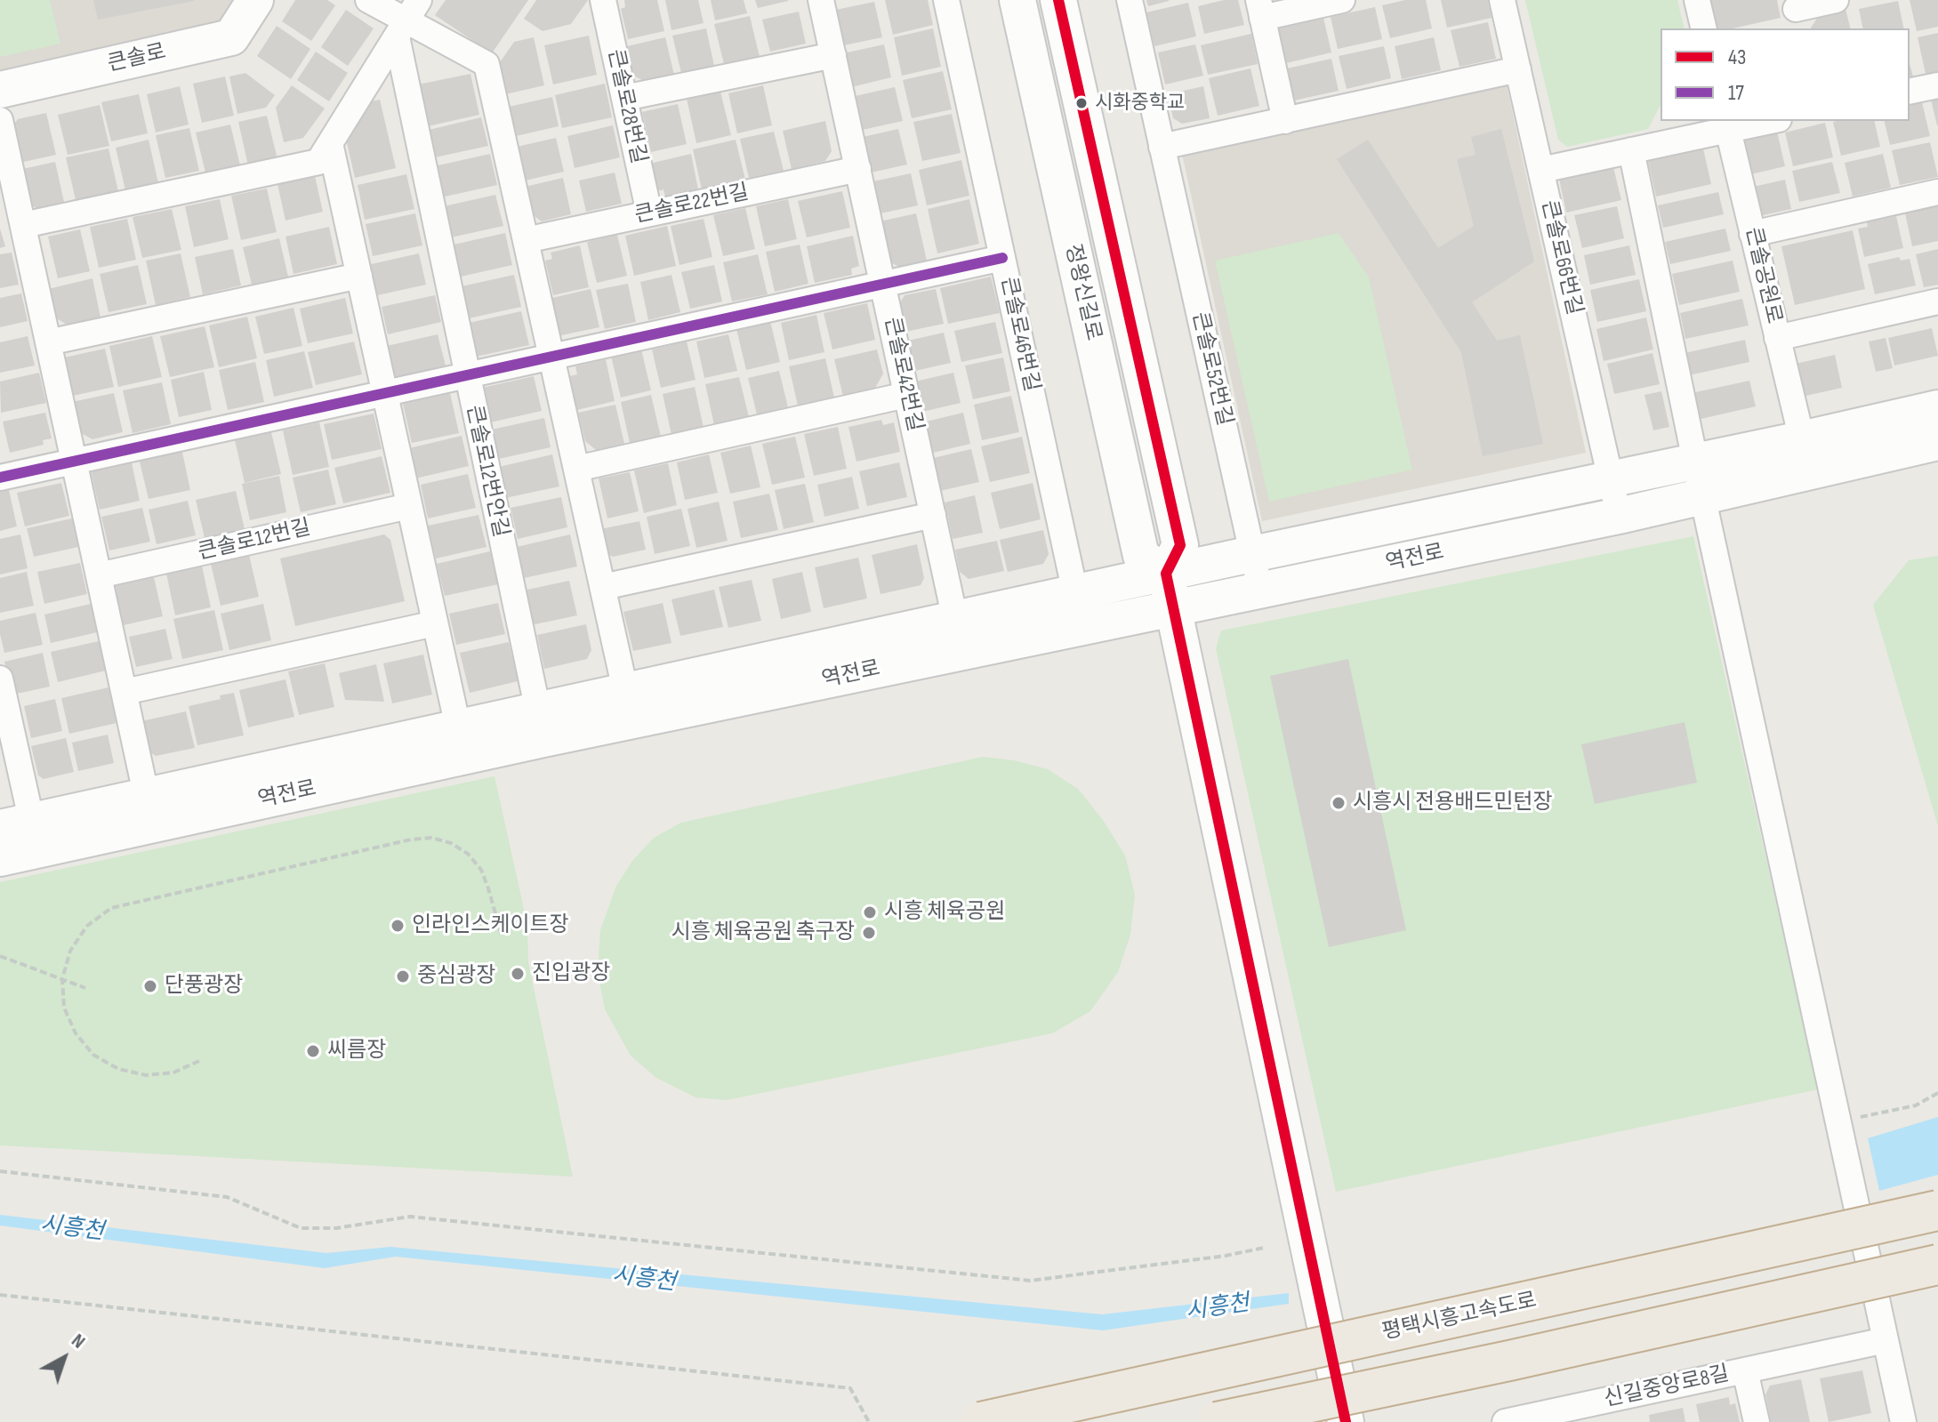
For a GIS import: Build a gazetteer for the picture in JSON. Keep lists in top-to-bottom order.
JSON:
{
  "streets": {
    "highway": ["평택시흥고속도로"],
    "street": [
      "큰솔로",
      "큰솔로28번길",
      "큰솔로22번길",
      "큰솔로66번길",
      "큰솔공원로",
      "정왕신길로",
      "큰솔로46번길",
      "큰솔로52번길",
      "큰솔로42번길",
      "큰솔로12번안길",
      "큰솔로12번길",
      "역전로",
      "신길중앙로8길"
    ]
  },
  "crossings": [
    ["큰솔로28번길", "큰솔로22번길"],
    ["큰솔로22번길", "큰솔로42번길"],
    ["큰솔로66번길", "역전로"],
    ["큰솔공원로", "역전로"],
    ["정왕신길로", "역전로"],
    ["큰솔로46번길", "역전로"],
    ["큰솔로52번길", "역전로"],
    ["큰솔로42번길", "역전로"],
    ["큰솔로12번안길", "역전로"]
  ],
  "water": ["시흥천"],
  "places": [
    "시화중학교",
    "시흥시 전용배드민턴장",
    "시흥 체육공원",
    "인라인스케이트장",
    "시흥 체육공원 축구장",
    "진입광장",
    "중심광장",
    "단풍광장",
    "씨름장"
  ],
  "lines": ["transit line 43", "transit line 17"],
  "legend": ["43", "17"],
  "north": "top right"
}
